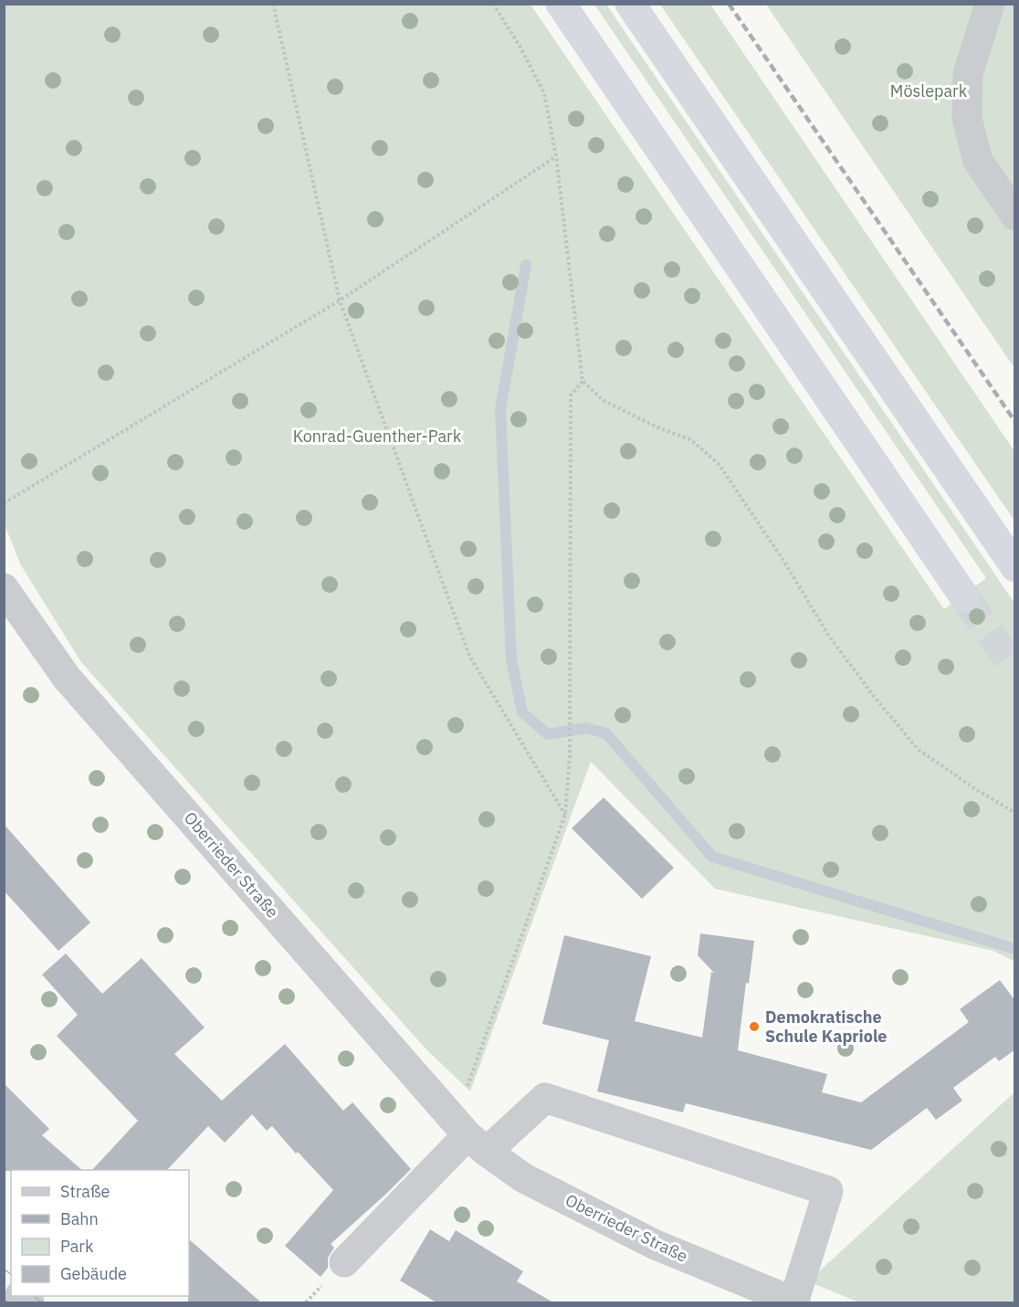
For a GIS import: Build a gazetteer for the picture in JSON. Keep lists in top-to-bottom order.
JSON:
{
  "streets": {
    "street": ["Oberrieder Straße"]
  },
  "parks": ["Möslepark", "Konrad-Guenther-Park"],
  "places": ["Demokratische Schule Kapriole"],
  "legend": [
    "Straße",
    "Bahn",
    "Park",
    "Gebäude"
  ]
}
